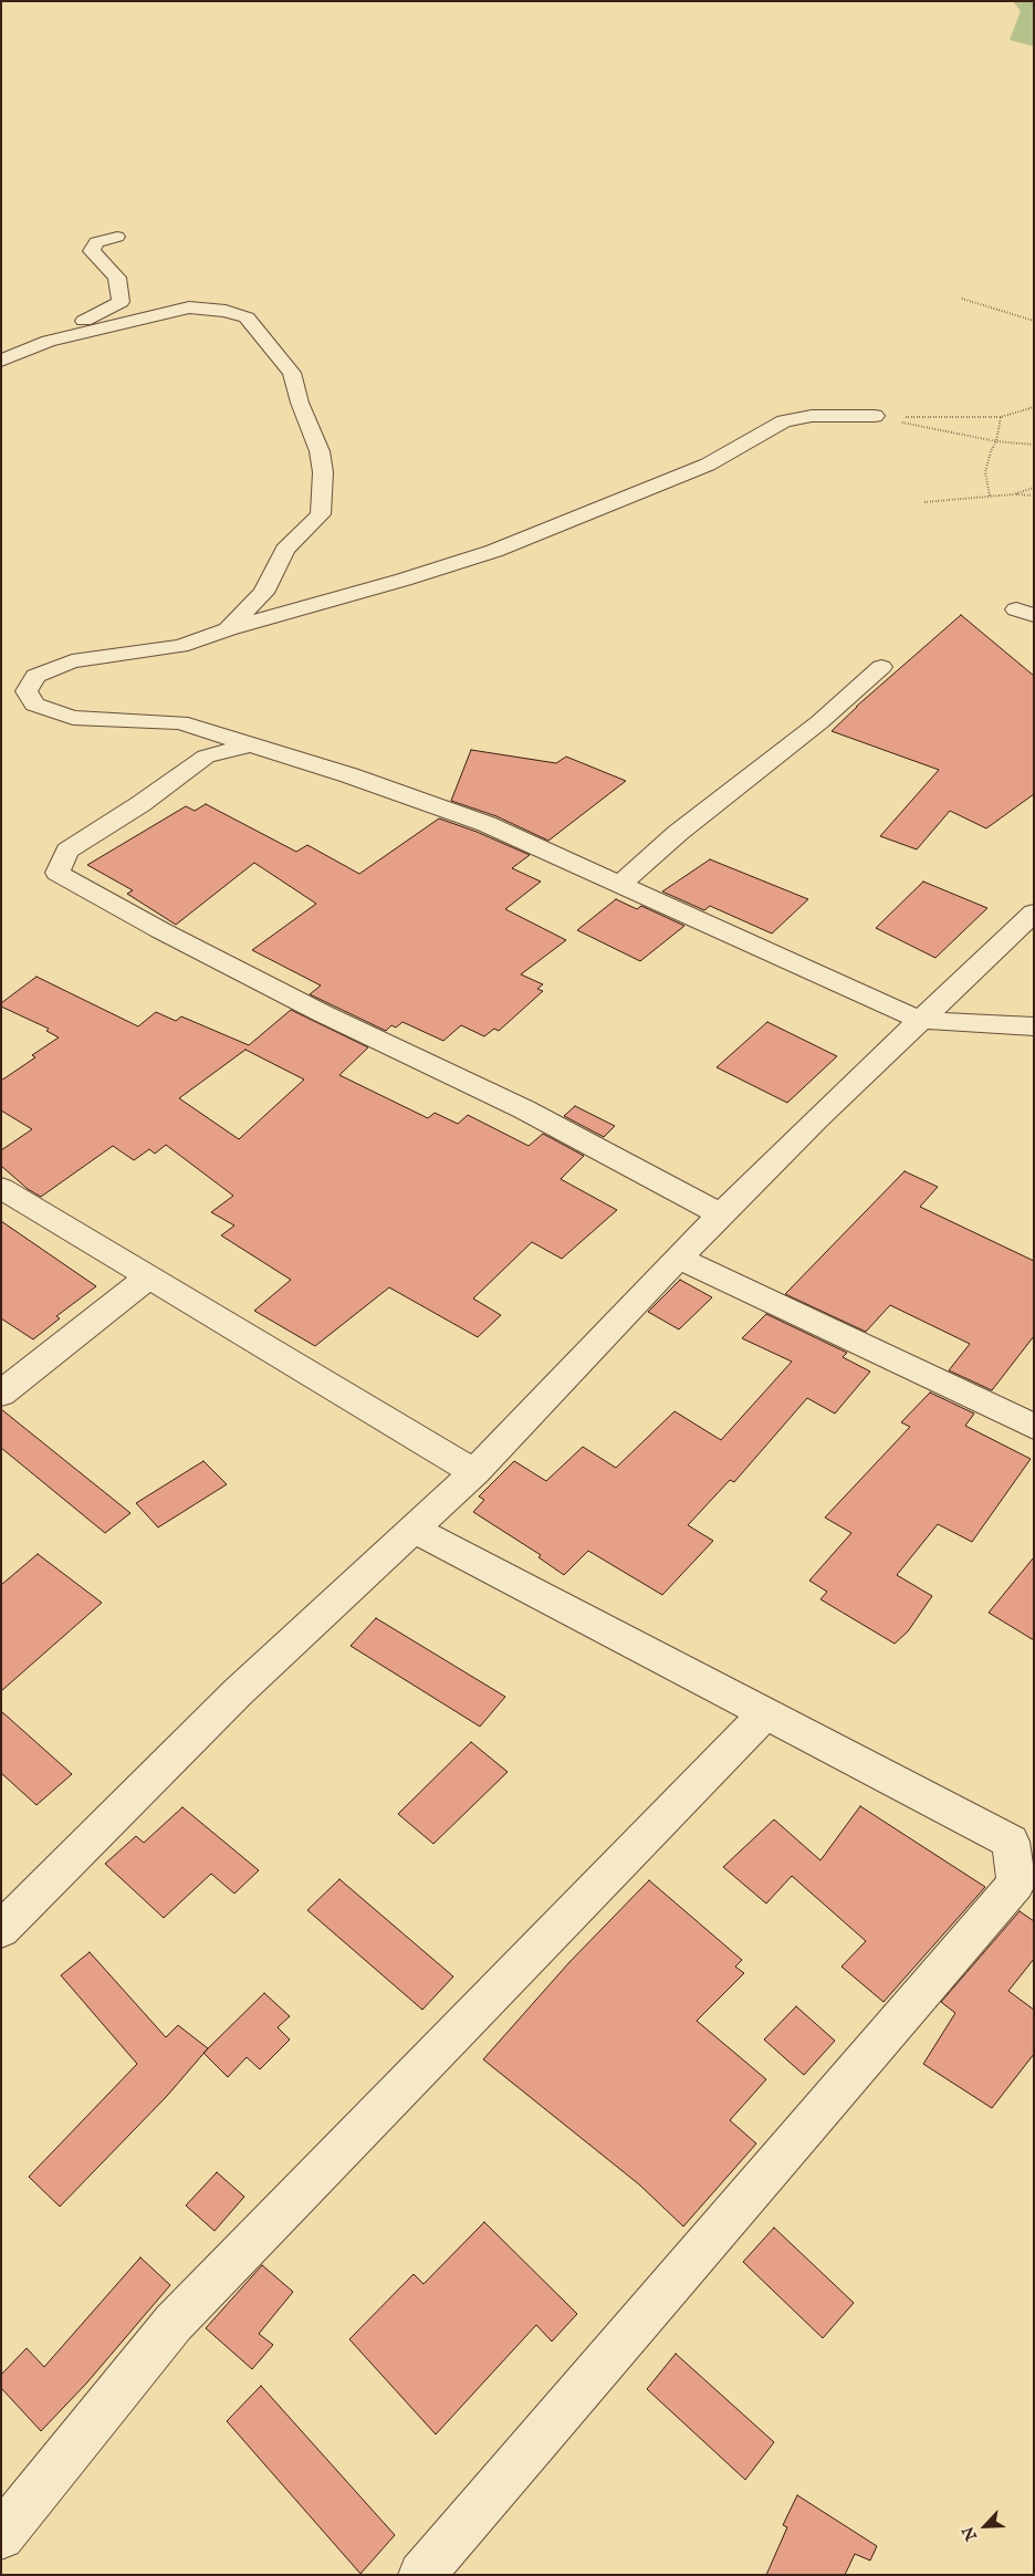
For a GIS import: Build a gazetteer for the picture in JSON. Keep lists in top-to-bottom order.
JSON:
{
  "north": "bottom left"
}
